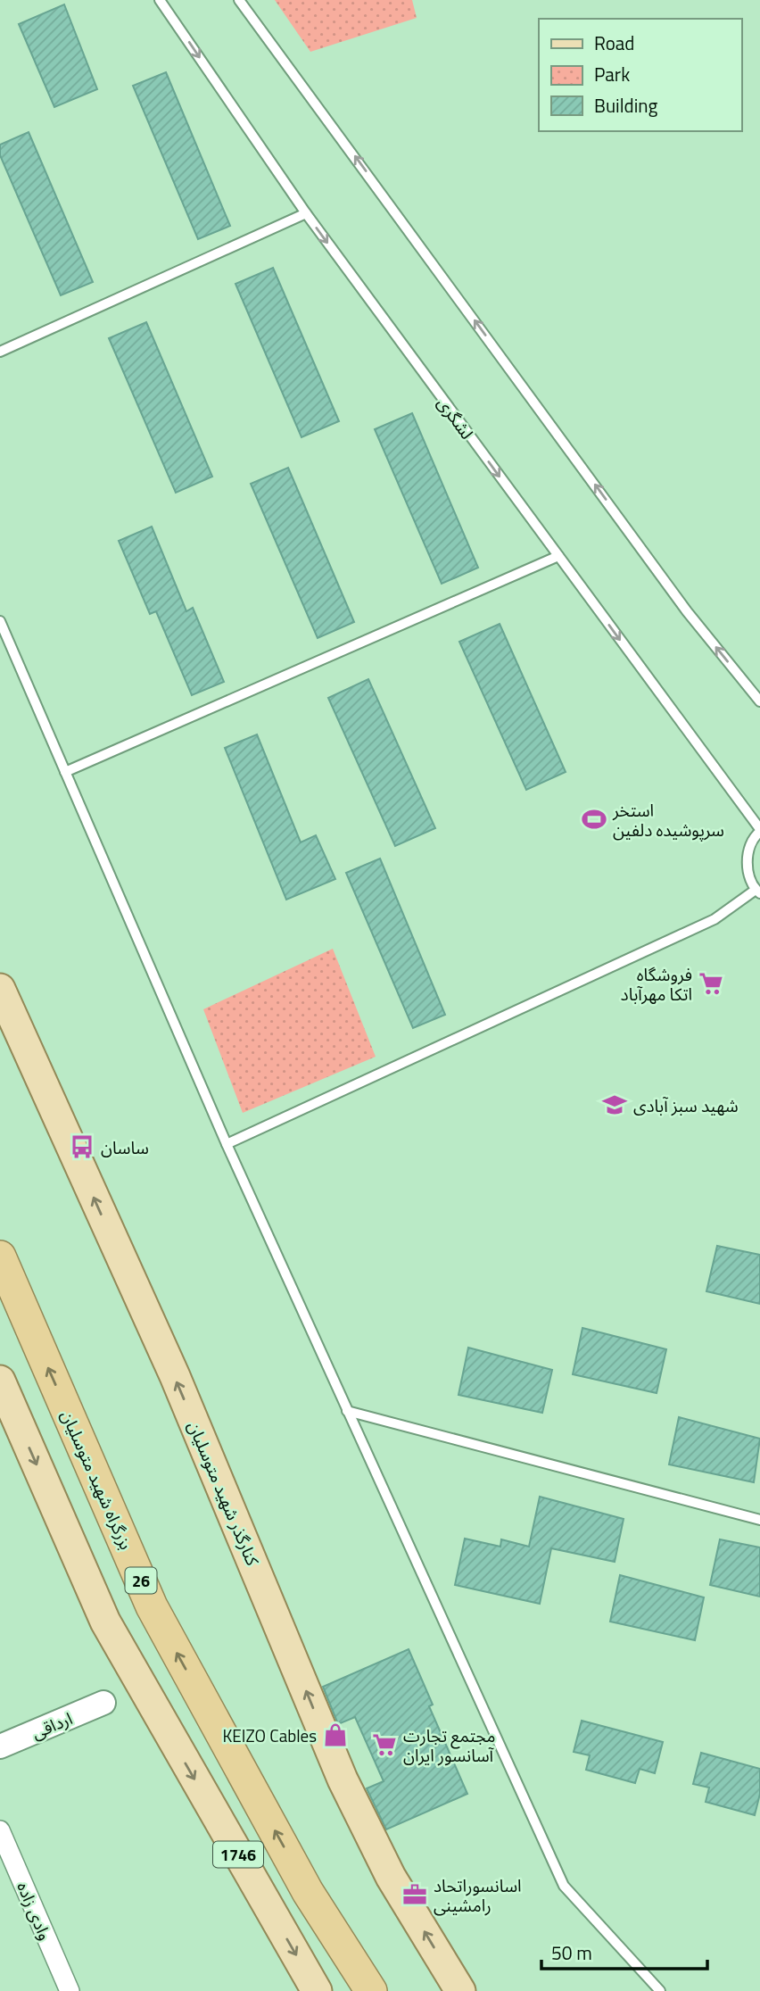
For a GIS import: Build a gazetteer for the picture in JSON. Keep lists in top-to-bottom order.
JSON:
{
  "streets": {
    "highway": ["بزرگراه شهید متوسلیان", "26"],
    "main road": ["کنارگذر شهید متوسلیان", "1746"],
    "street": ["ارداقی", "وادی زاده"],
    "lane": ["لشگری"]
  },
  "one_way": ["بزرگراه شهید متوسلیان"],
  "places": {
    "sports": ["استخر سرپوشیده دلفین"],
    "supermarket": ["فروشگاه اتکا مهرآباد", "مجتمع تجارت آسانسور ایران"],
    "school or university": ["شهید سبز آبادی"],
    "bus stop": ["ساسان"],
    "shop": ["KEIZO Cables"],
    "office": ["اسانسوراتحاد رامشینی"]
  },
  "legend": ["Road", "Park", "Building"],
  "scale_bar": "50 m"
}
